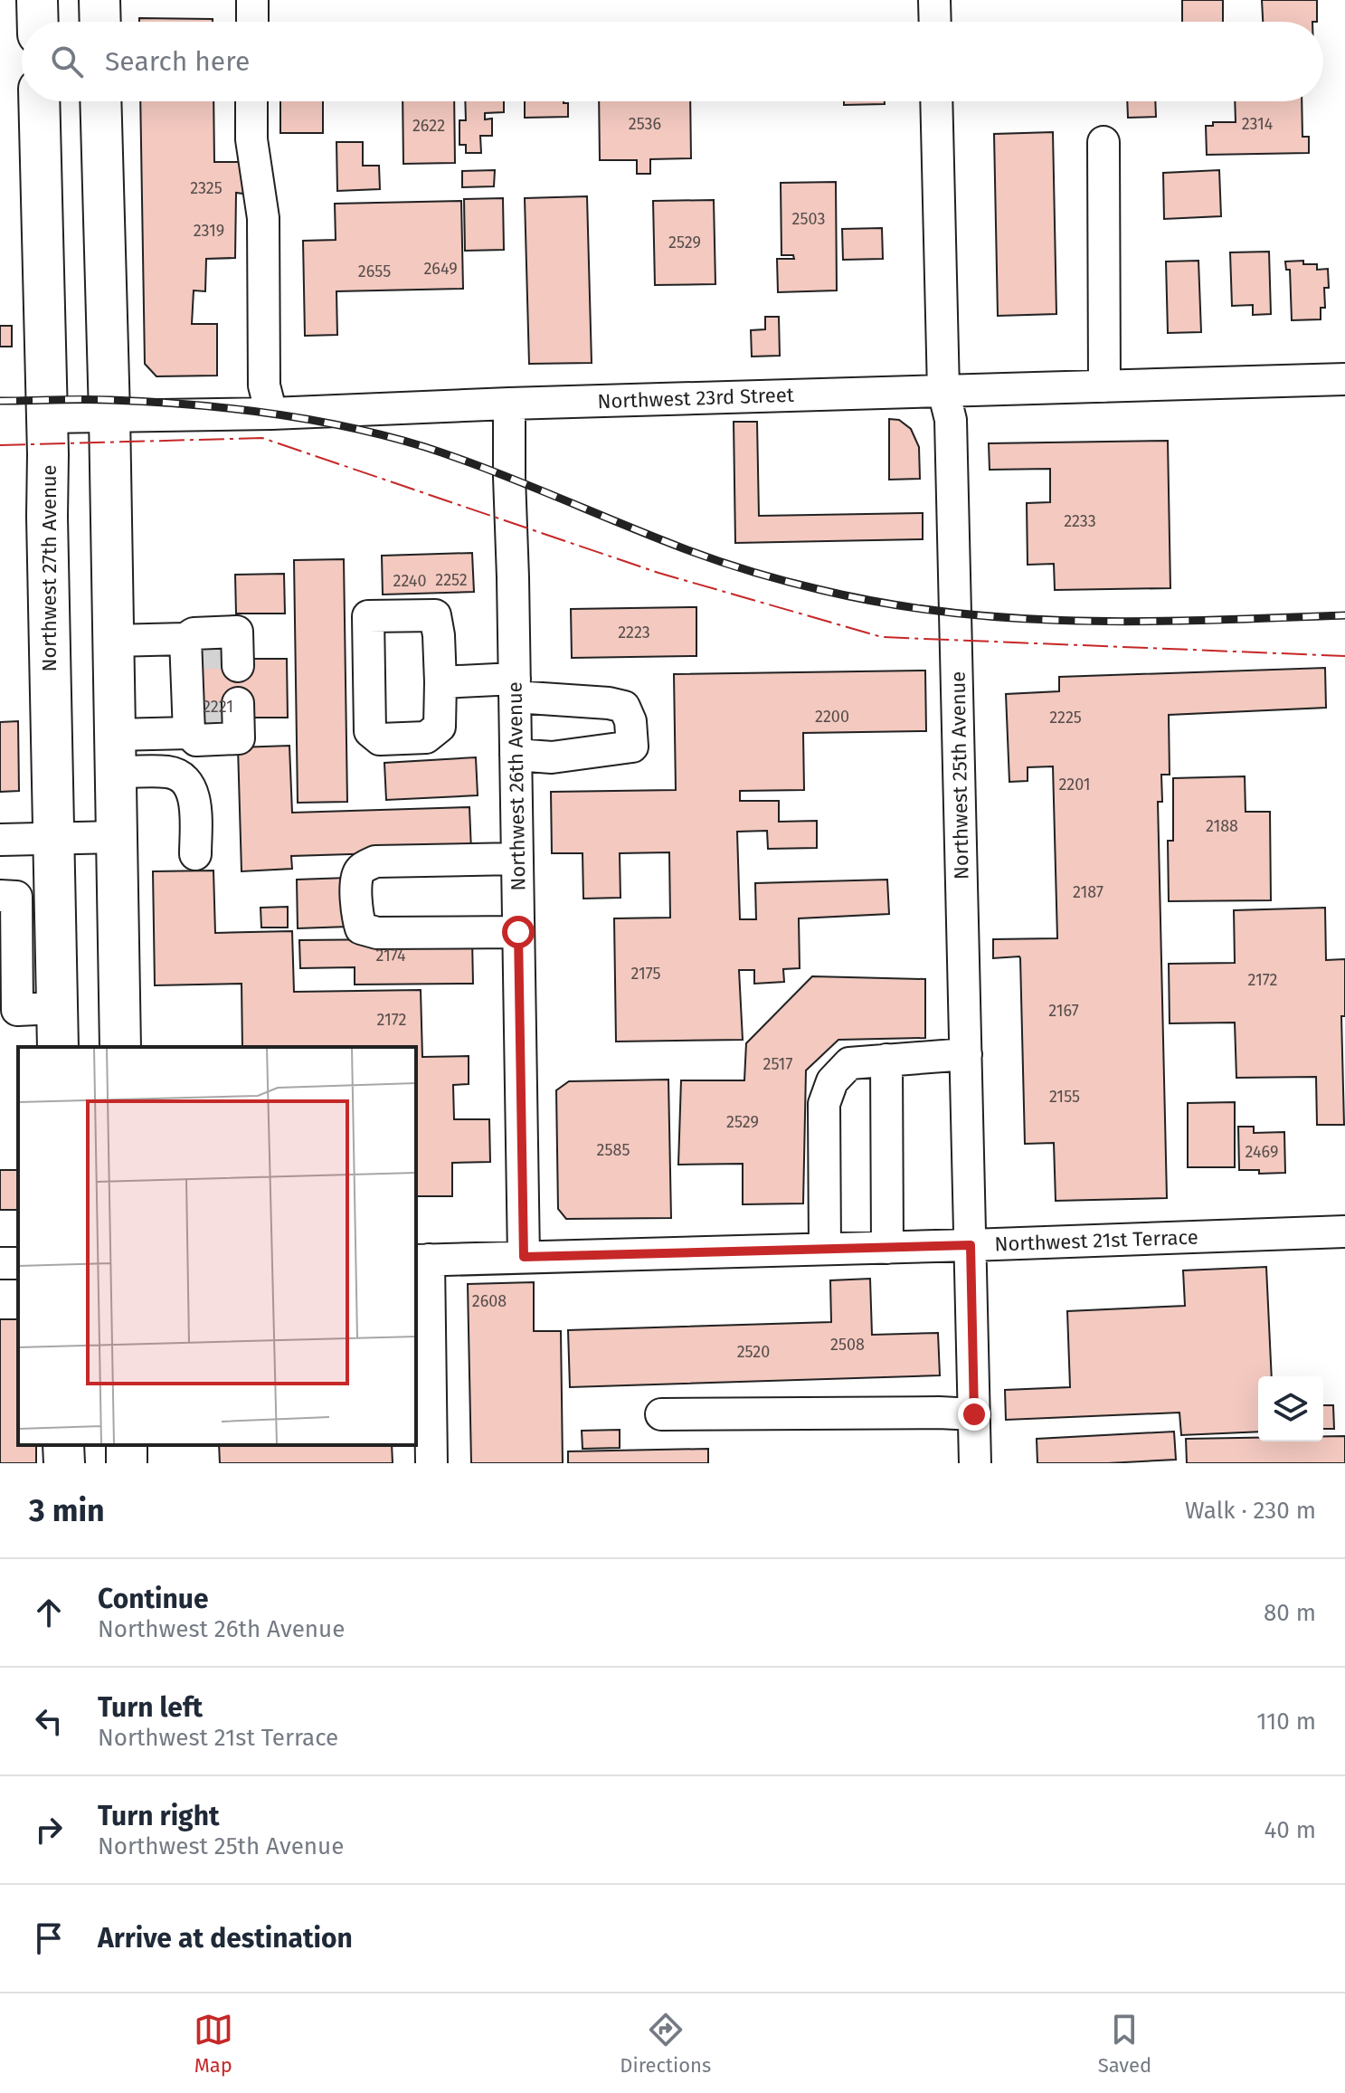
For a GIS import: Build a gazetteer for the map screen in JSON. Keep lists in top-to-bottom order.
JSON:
{
  "streets": {
    "highway": ["Northwest 27th Avenue"],
    "street": [
      "Northwest 23rd Street",
      "Northwest 25th Avenue",
      "Northwest 26th Avenue",
      "Northwest 21st Terrace"
    ]
  },
  "crossings": [
    ["Northwest 23rd Street", "Northwest 27th Avenue"],
    ["Northwest 23rd Street", "Northwest 25th Avenue"],
    ["Northwest 23rd Street", "Northwest 26th Avenue"],
    ["Northwest 25th Avenue", "Northwest 21st Terrace"],
    ["Northwest 26th Avenue", "Northwest 21st Terrace"]
  ],
  "house_numbers": [
    "2536",
    "2314",
    "2622",
    "2325",
    "2503",
    "2319",
    "2529",
    "2649",
    "2655",
    "2233",
    "2252",
    "2240",
    "2223",
    "2221",
    "2200",
    "2225",
    "2201",
    "2188",
    "2187",
    "2174",
    "2175",
    "2172",
    "2167",
    "2172",
    "2517",
    "2155",
    "2529",
    "2585",
    "2469",
    "2608",
    "2508",
    "2520"
  ],
  "page": {
    "search": "Search here",
    "heading": ["3 min", "Walk · 230 m"],
    "list": [
      ["Continue", "Northwest 26th Avenue", "80 m"],
      ["Turn left", "Northwest 21st Terrace", "110 m"],
      ["Turn right", "Northwest 25th Avenue", "40 m"],
      "Arrive at destination"
    ],
    "nav": ["Map", "Directions", "Saved"]
  }
}
